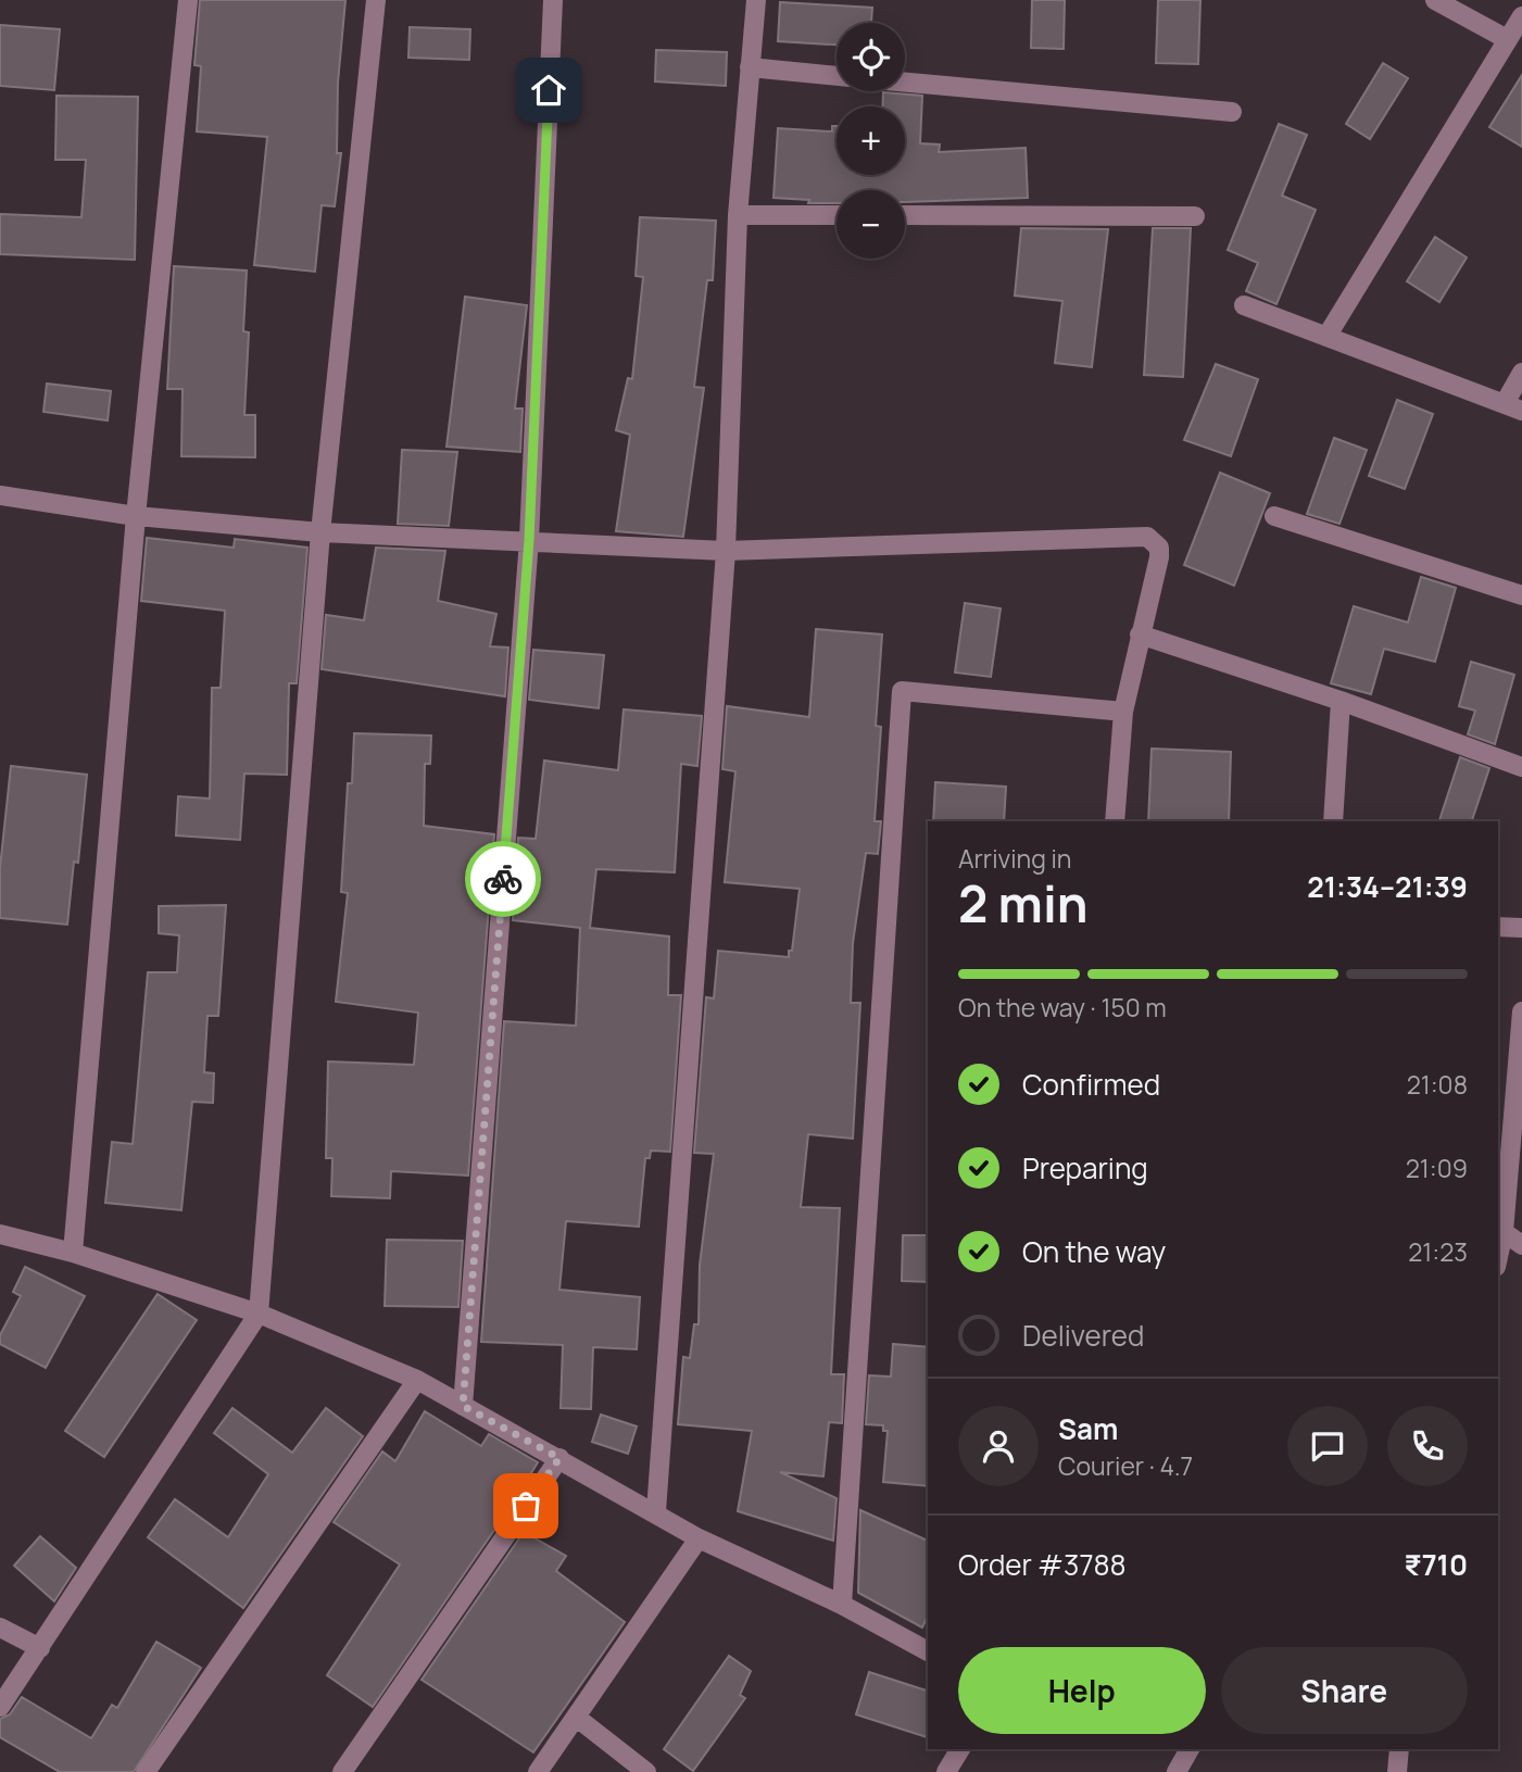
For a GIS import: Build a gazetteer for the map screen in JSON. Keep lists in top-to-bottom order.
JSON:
{
  "page": {
    "map_buttons": ["+", "−"],
    "heading": ["2 min", "Arriving in", "21:34–21:39"],
    "panel": [
      "Sam",
      "Courier · 4.7",
      "Order #3788",
      "₹710"
    ],
    "bar": "On the way · 150 m",
    "list": [
      ["Confirmed", "21:08"],
      ["Preparing", "21:09"],
      ["On the way", "21:23"],
      "Delivered"
    ],
    "buttons": ["Help", "Share"]
  }
}
